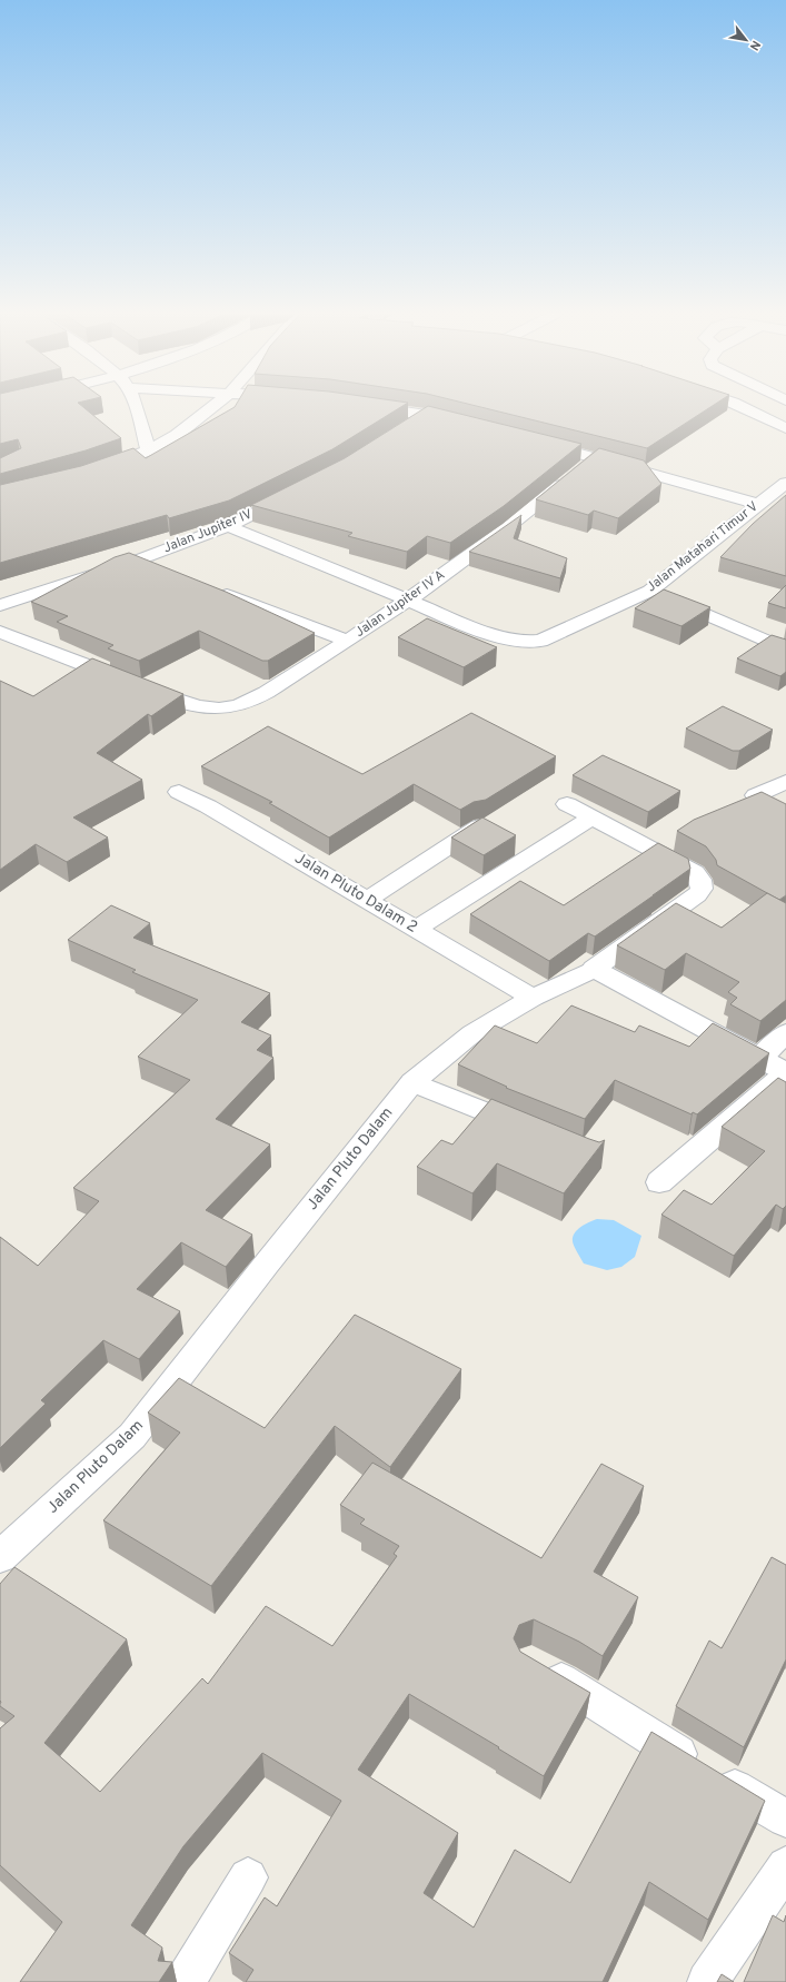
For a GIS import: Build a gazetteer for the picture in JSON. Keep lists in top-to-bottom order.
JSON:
{
  "streets": {
    "street": [
      "Jalan Jupiter IV",
      "Jalan Matahari Timur V",
      "Jalan Jupiter IV A",
      "Jalan Pluto Dalam 2",
      "Jalan Pluto Dalam"
    ]
  },
  "crossings": [
    ["Jalan Jupiter IV", "Jalan Matahari Timur V"],
    ["Jalan Matahari Timur V", "Jalan Jupiter IV A"],
    ["Jalan Pluto Dalam 2", "Jalan Pluto Dalam"]
  ],
  "north": "bottom right"
}
